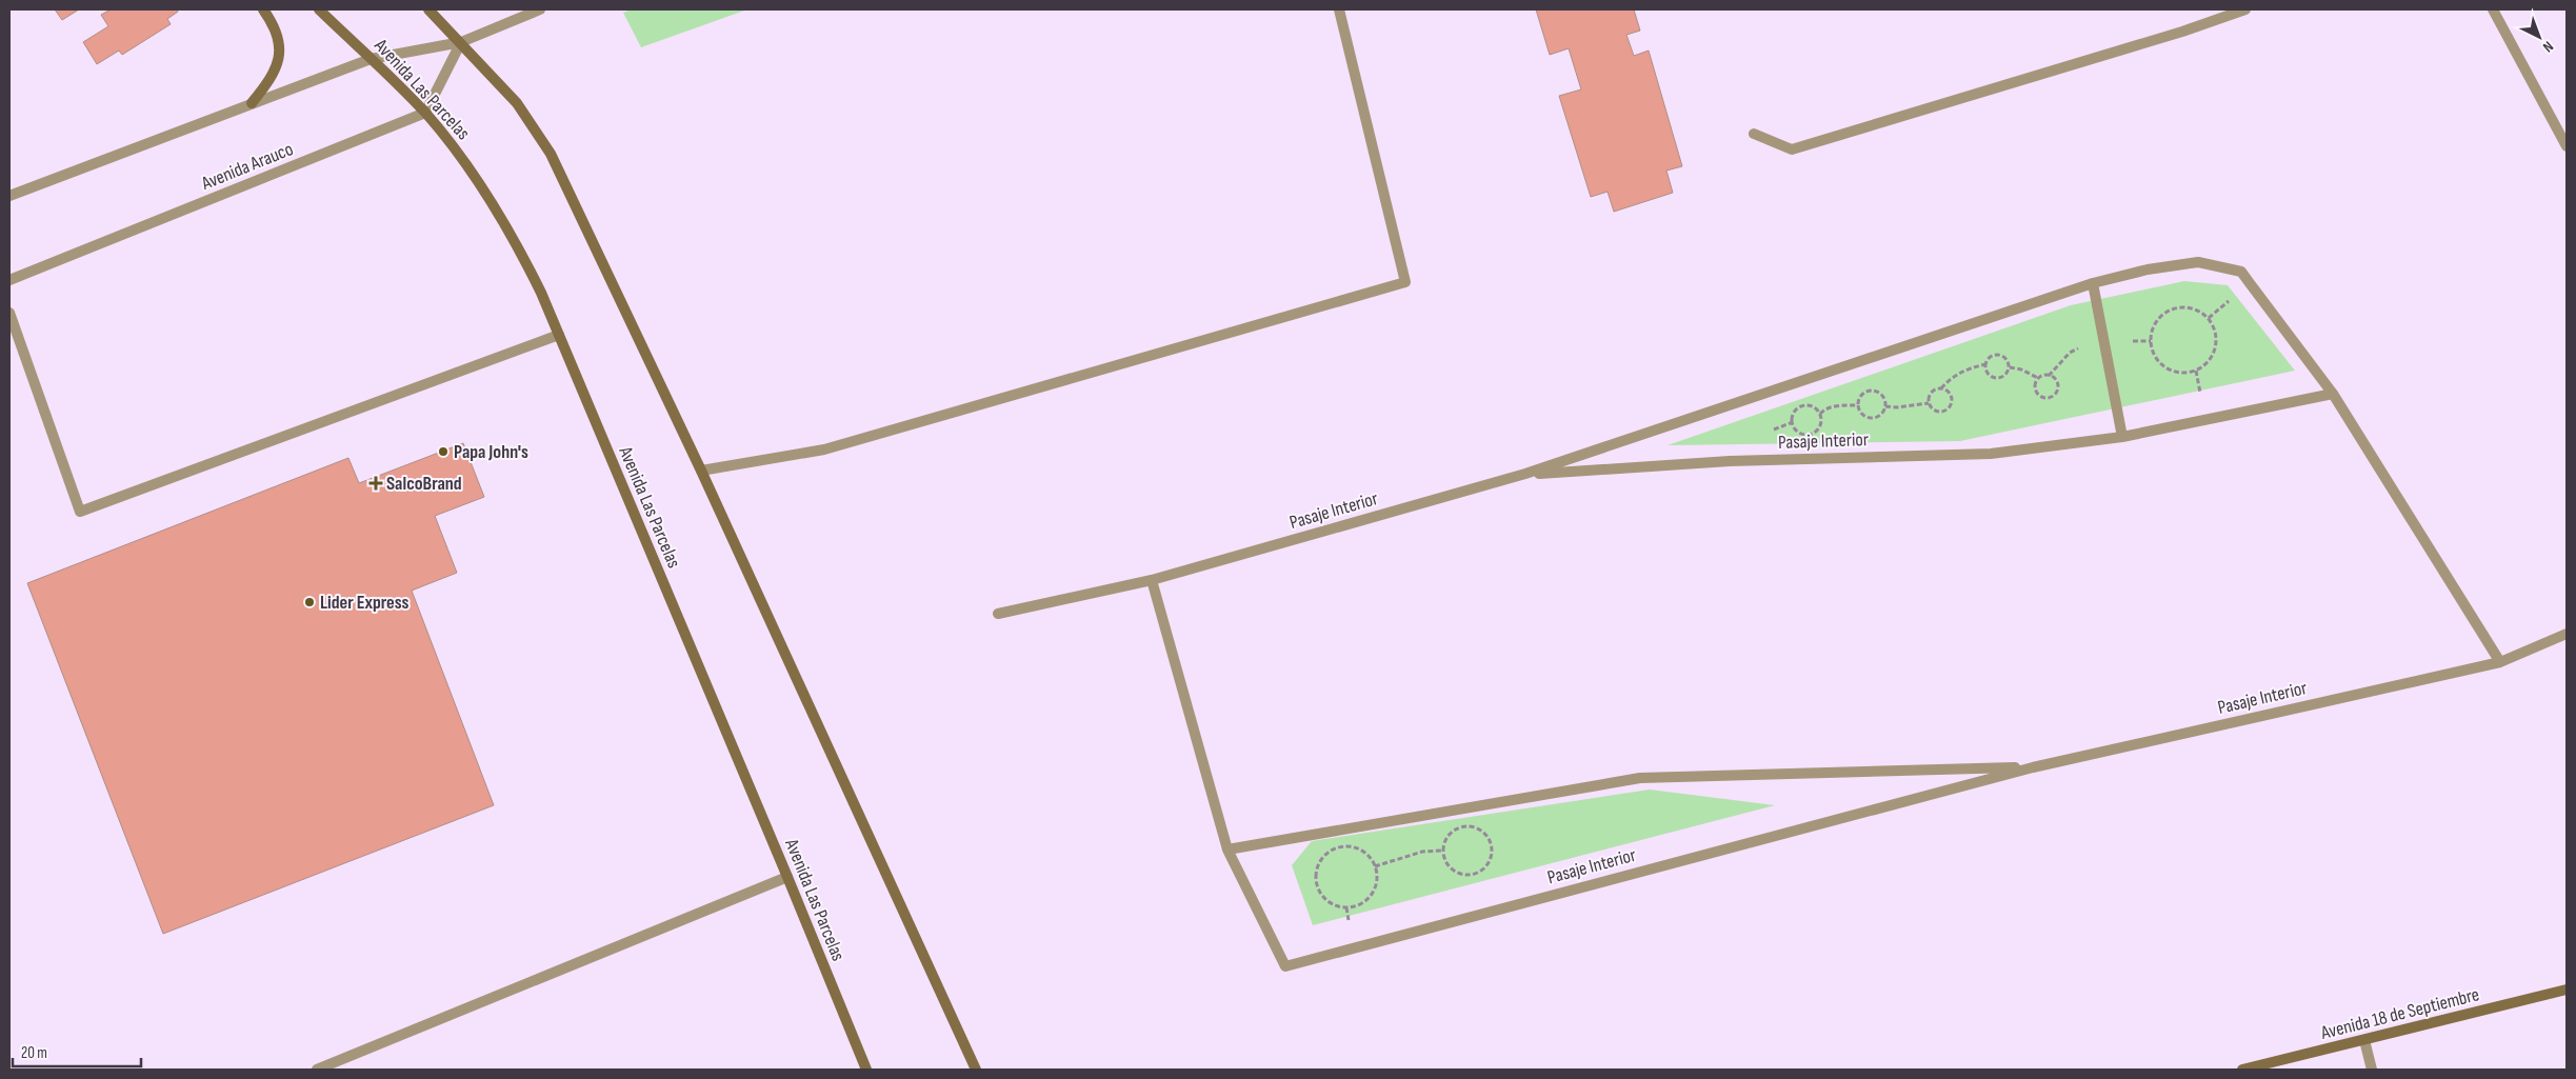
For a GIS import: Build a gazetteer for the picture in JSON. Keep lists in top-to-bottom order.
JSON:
{
  "streets": {
    "main road": ["Avenida Las Parcelas", "Avenida 18 de Septiembre"],
    "street": ["Avenida Arauco", "Pasaje Interior"]
  },
  "crossings": [
    ["Avenida Las Parcelas", "Avenida Arauco"]
  ],
  "places": {
    "other": ["Papa John's", "Lider Express"],
    "health": ["SalcoBrand"]
  },
  "scale_bar": "20 m",
  "north": "bottom right"
}
